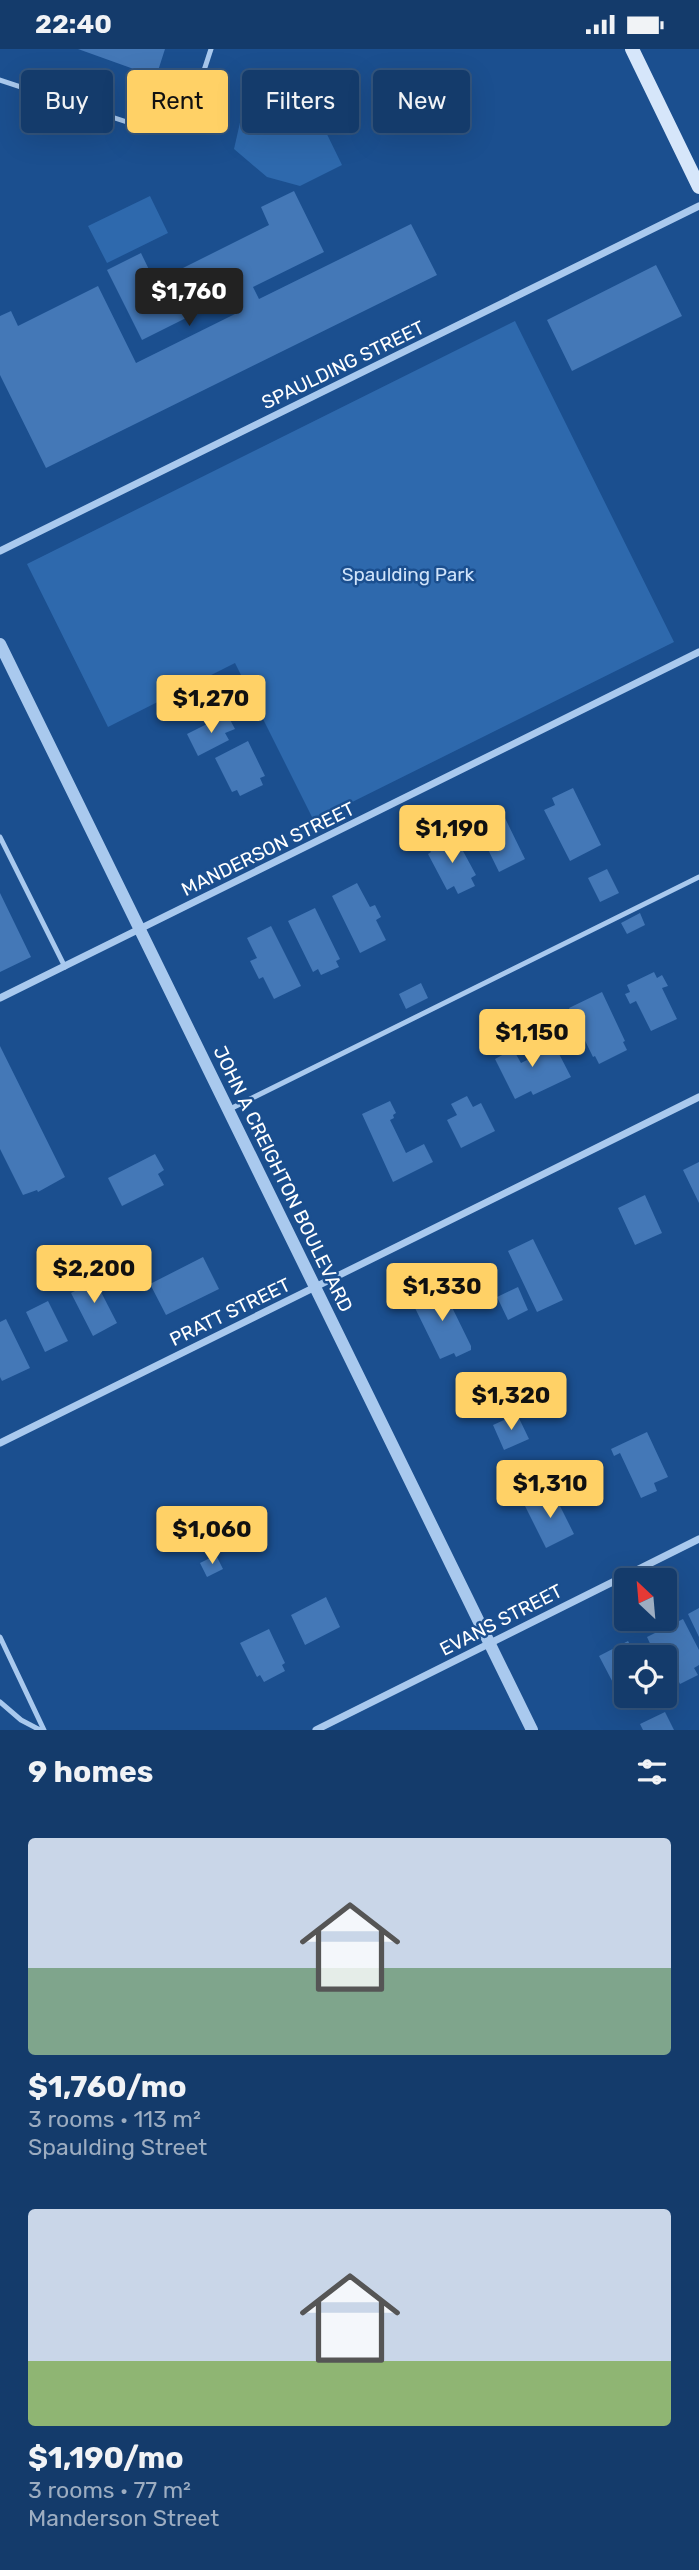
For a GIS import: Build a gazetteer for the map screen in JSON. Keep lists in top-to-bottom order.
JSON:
{
  "streets": {
    "street": [
      "SPAULDING STREET",
      "MANDERSON STREET",
      "JOHN A CREIGHTON BOULEVARD",
      "PRATT STREET",
      "EVANS STREET"
    ]
  },
  "crossings": [
    ["MANDERSON STREET", "JOHN A CREIGHTON BOULEVARD"],
    ["JOHN A CREIGHTON BOULEVARD", "PRATT STREET"],
    ["JOHN A CREIGHTON BOULEVARD", "EVANS STREET"]
  ],
  "parks": ["Spaulding Park"],
  "north": "top left",
  "page": {
    "status": "22:40",
    "chip": [
      "Buy",
      "Rent",
      "Filters",
      "New"
    ],
    "price": [
      "$1,760",
      "$1,270",
      "$1,190",
      "$1,150",
      "$2,200",
      "$1,330",
      "$1,320",
      "$1,310",
      "$1,060"
    ],
    "heading": "9 homes",
    "list": [
      {
        "name": "$1,760/mo",
        "note": "3 rooms · 113 m² · Spaulding Street"
      },
      {
        "name": "$1,190/mo",
        "note": "3 rooms · 77 m² · Manderson Street"
      }
    ]
  }
}
